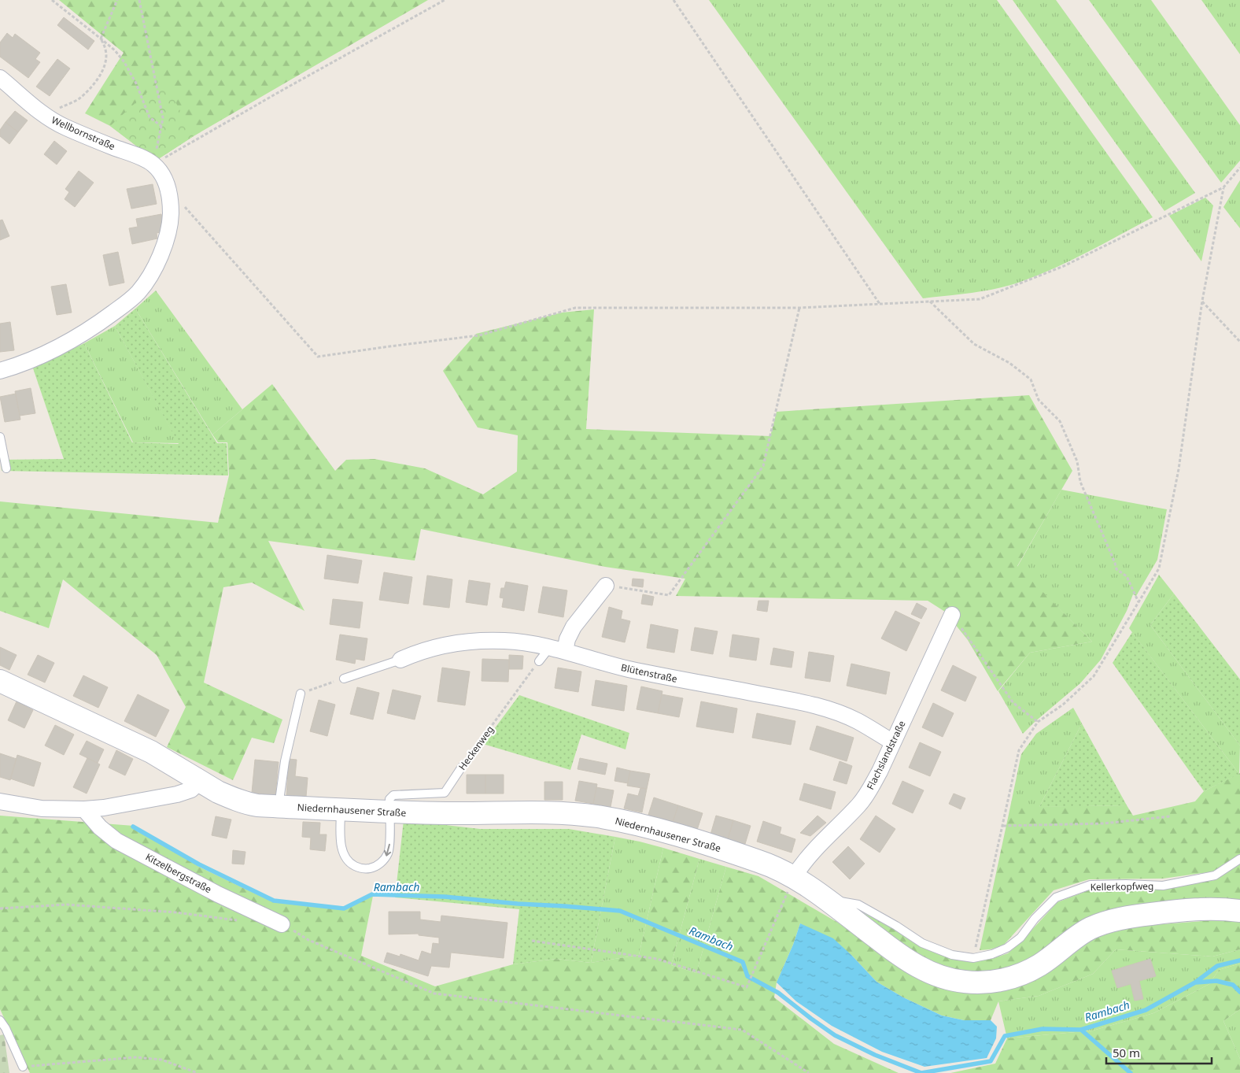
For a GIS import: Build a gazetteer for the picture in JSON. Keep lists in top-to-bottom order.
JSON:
{
  "streets": {
    "main road": ["Niedernhausener Straße"],
    "street": [
      "Wellbornstraße",
      "Blütenstraße",
      "Flachslandstraße",
      "Kitzelbergstraße"
    ],
    "lane": ["Heckenweg", "Kellerkopfweg"]
  },
  "crossings": [
    ["Blütenstraße", "Flachslandstraße"],
    ["Heckenweg", "Niedernhausener Straße"],
    ["Flachslandstraße", "Niedernhausener Straße"],
    ["Niedernhausener Straße", "Kellerkopfweg"]
  ],
  "water": ["Rambach"],
  "scale_bar": "50 m"
}
